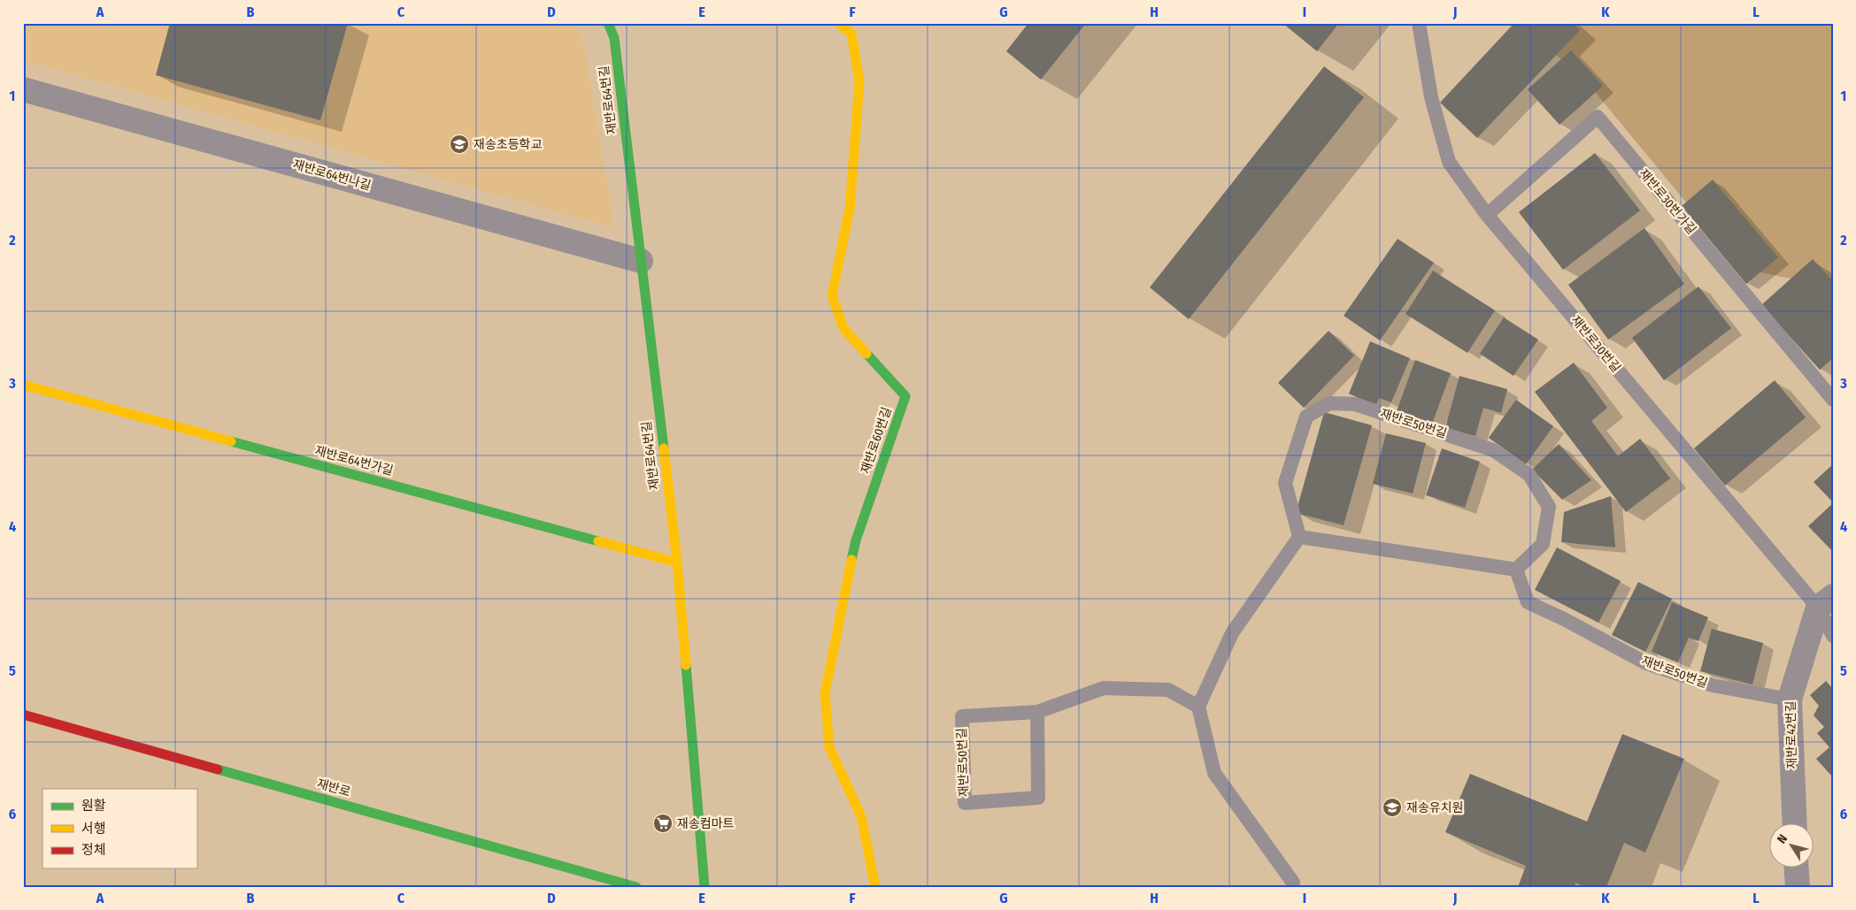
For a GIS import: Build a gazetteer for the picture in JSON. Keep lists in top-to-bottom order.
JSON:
{
  "streets": {
    "street": [
      "재반로64번길",
      "재반로64번나길",
      "재반로60번길",
      "재반로64번가길",
      "재반로42번길",
      "재반로"
    ],
    "lane": ["재반로30번가길", "재반로30번길", "재반로50번길"]
  },
  "crossings": [
    ["재반로64번길", "재반로64번나길"],
    ["재반로64번길", "재반로64번가길"],
    ["재반로30번가길", "재반로30번길"],
    ["재반로30번길", "재반로42번길"],
    ["재반로50번길", "재반로42번길"]
  ],
  "places": {
    "school or university": ["재송초등학교", "재송유치원"],
    "supermarket": ["재송컴마트"]
  },
  "legend": ["원활", "서행", "정체"],
  "north": "top left",
  "grid": {
    "columns": [
      "A",
      "B",
      "C",
      "D",
      "E",
      "F",
      "G",
      "H",
      "I",
      "J",
      "K",
      "L"
    ],
    "rows": [
      "1",
      "2",
      "3",
      "4",
      "5",
      "6"
    ]
  }
}
